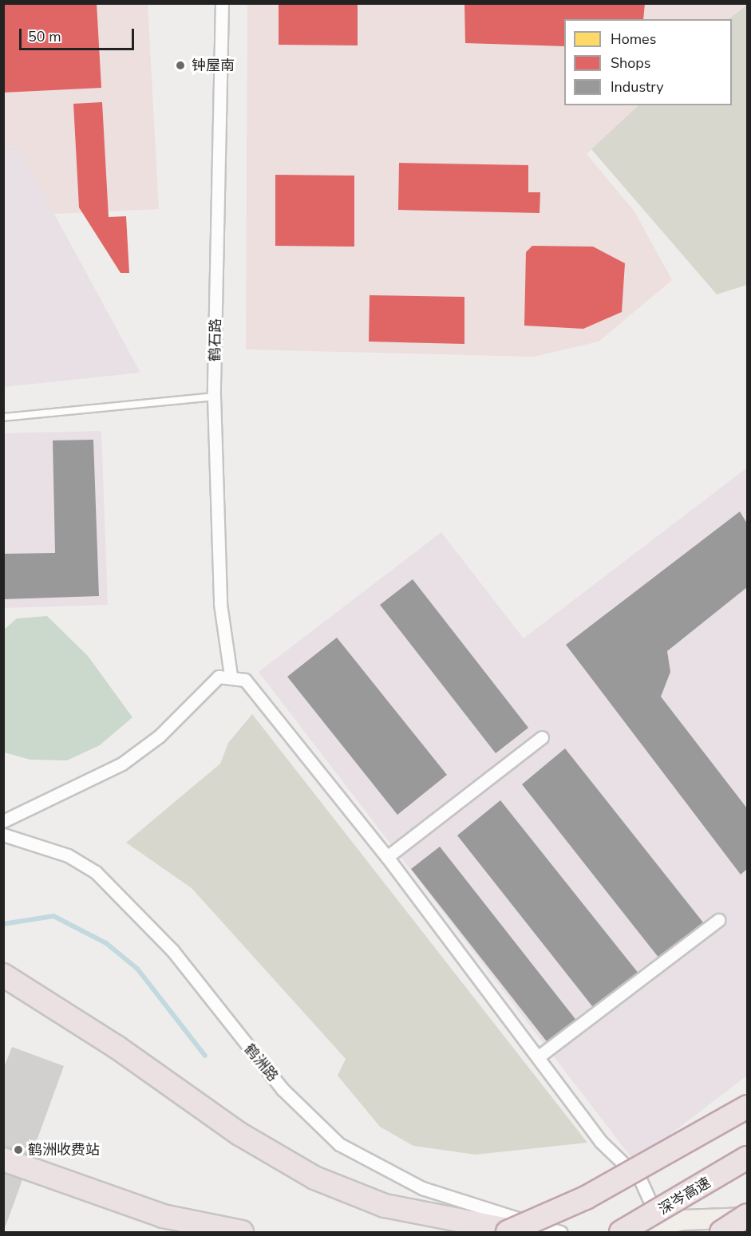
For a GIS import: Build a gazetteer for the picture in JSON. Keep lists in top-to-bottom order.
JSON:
{
  "streets": {
    "highway": ["深岑高速"],
    "street": ["鹤石路", "鹤洲路"]
  },
  "places": ["钟屋南", "鹤洲收费站"],
  "legend": ["Homes", "Shops", "Industry"],
  "scale_bar": "50 m"
}
